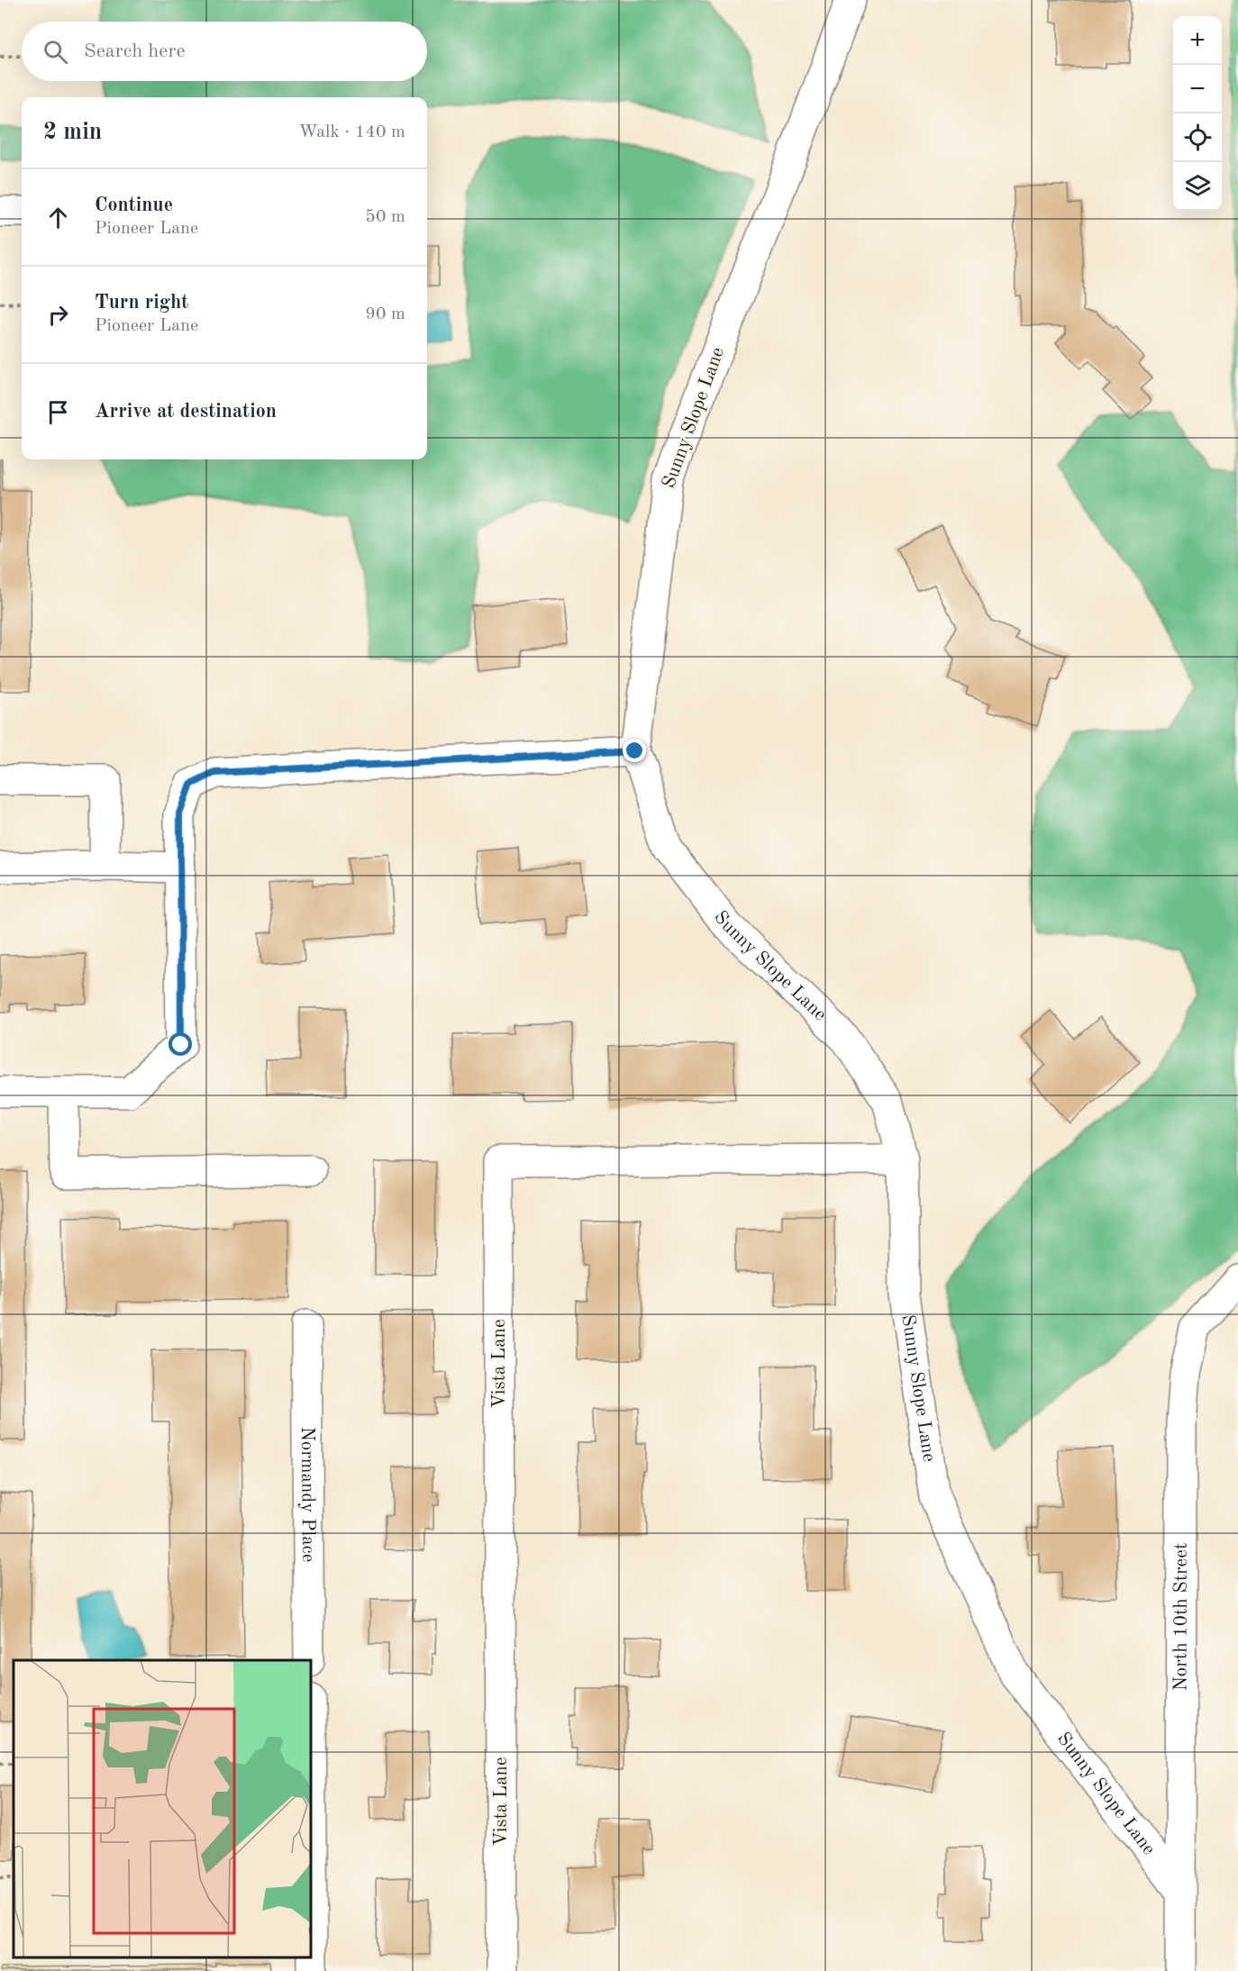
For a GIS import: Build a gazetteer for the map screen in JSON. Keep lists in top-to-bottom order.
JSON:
{
  "streets": {
    "street": [
      "Sunny Slope Lane",
      "Vista Lane",
      "Normandy Place",
      "North 10th Street"
    ]
  },
  "crossings": [
    ["Sunny Slope Lane", "Vista Lane"],
    ["Sunny Slope Lane", "North 10th Street"]
  ],
  "page": {
    "map_buttons": ["+", "−"],
    "search": "Search here",
    "heading": ["2 min", "Walk · 140 m"],
    "list": [
      ["Continue", "Pioneer Lane", "50 m"],
      ["Turn right", "Pioneer Lane", "90 m"],
      "Arrive at destination"
    ]
  }
}
